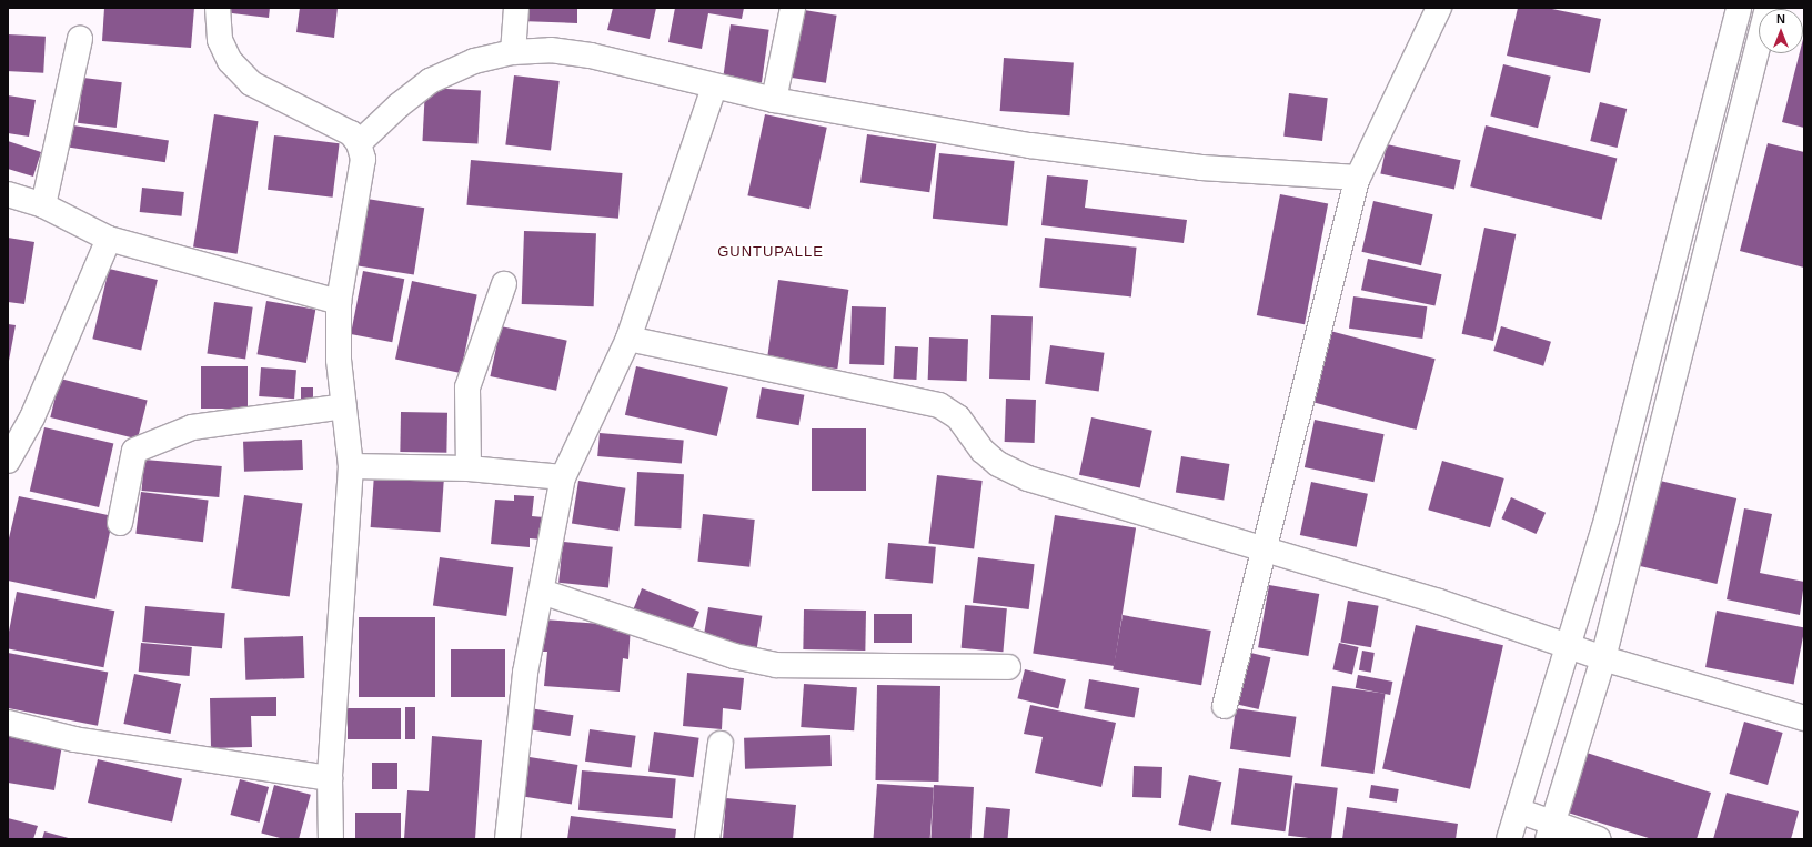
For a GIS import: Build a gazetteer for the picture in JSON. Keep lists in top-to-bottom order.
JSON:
{
  "districts": ["GUNTUPALLE"],
  "north": "top"
}
